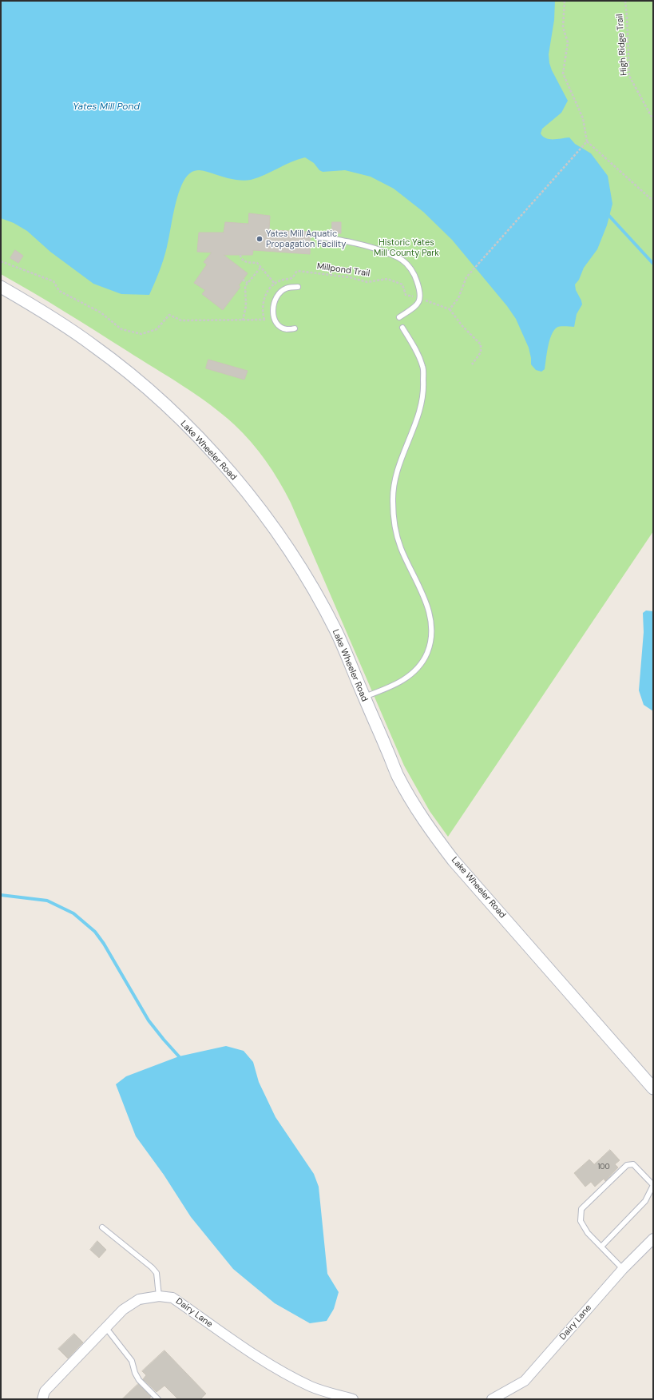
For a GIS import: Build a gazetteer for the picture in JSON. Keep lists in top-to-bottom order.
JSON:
{
  "streets": {
    "street": ["Lake Wheeler Road", "Dairy Lane"],
    "path": ["High Ridge Trail", "Millpond Trail"]
  },
  "water": ["Yates Mill Pond"],
  "parks": ["Historic Yates Mill County Park"],
  "places": ["Yates Mill Aquatic Propagation Facility"],
  "house_numbers": ["100"]
}
